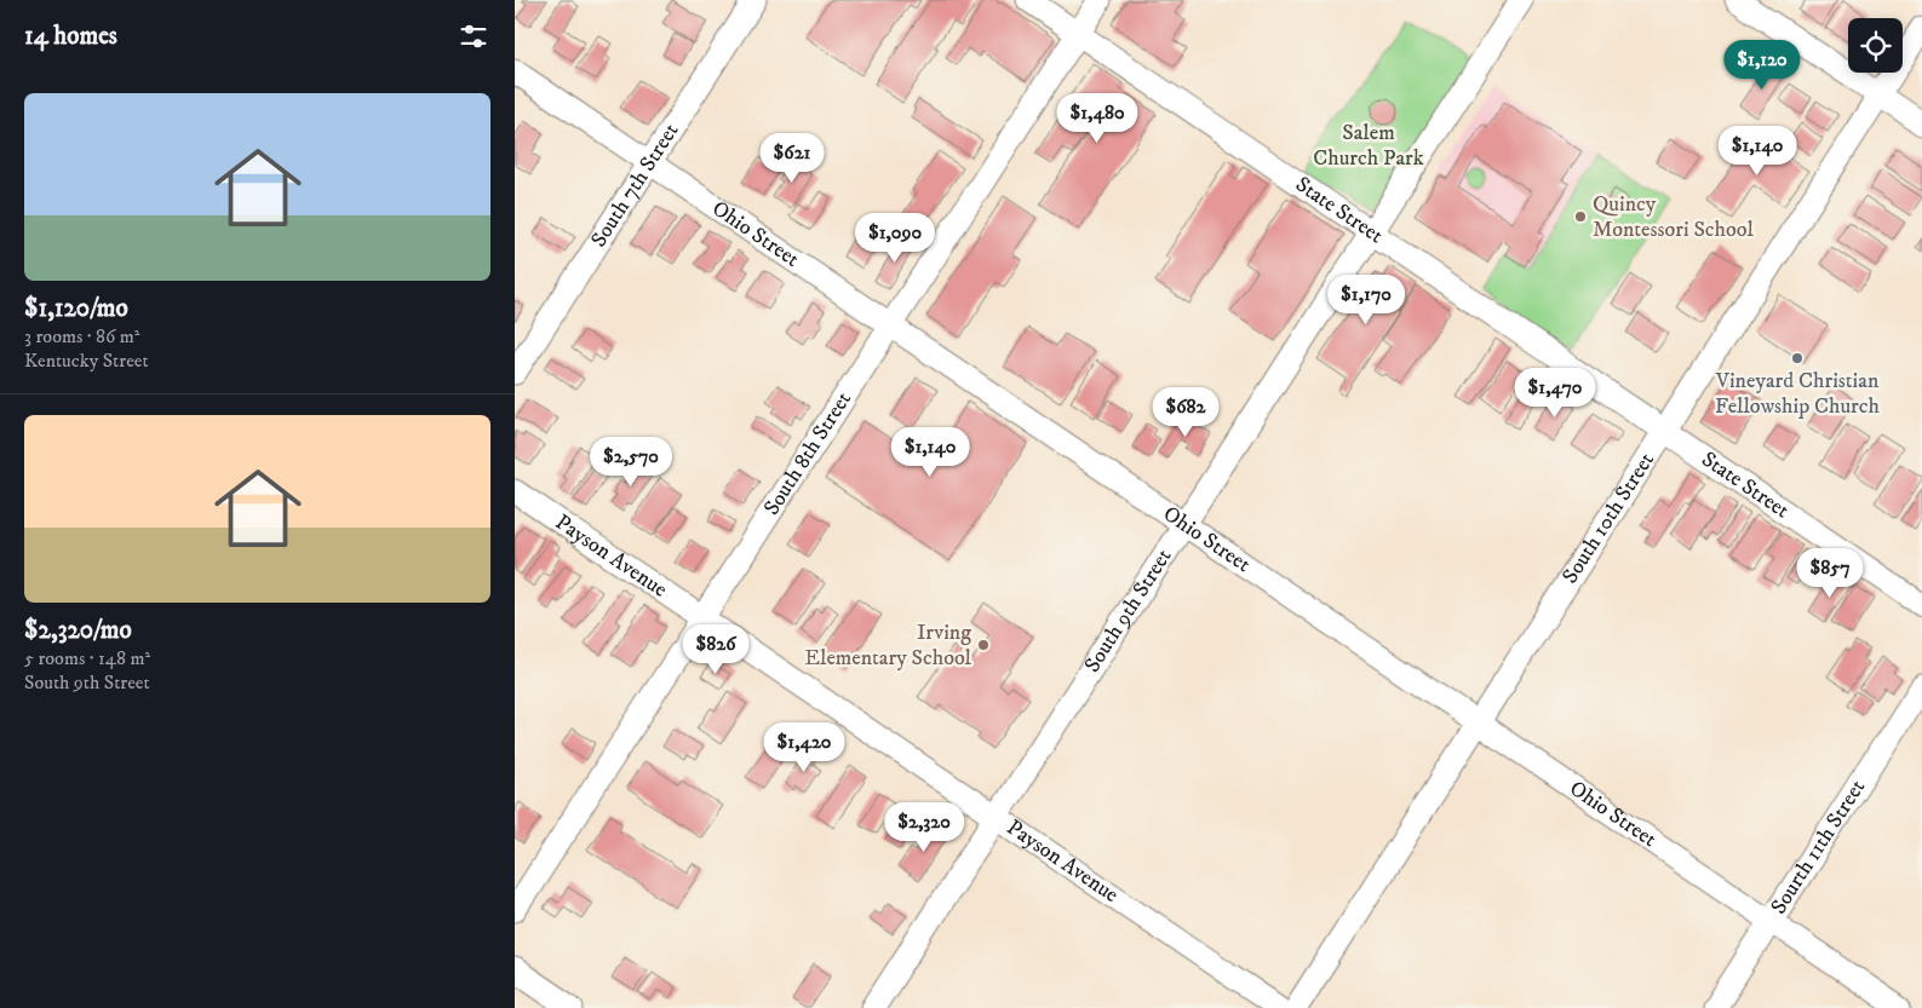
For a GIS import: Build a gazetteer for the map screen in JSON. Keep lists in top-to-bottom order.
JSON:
{
  "streets": {
    "street": [
      "South 7th Street",
      "State Street",
      "Ohio Street",
      "South 8th Street",
      "South 10th Street",
      "Payson Avenue",
      "South 9th Street",
      "Sourth 11th Street"
    ]
  },
  "crossings": [
    ["South 7th Street", "Ohio Street"],
    ["State Street", "South 8th Street"],
    ["State Street", "South 10th Street"],
    ["State Street", "South 9th Street"],
    ["Ohio Street", "South 8th Street"],
    ["Ohio Street", "South 10th Street"],
    ["Ohio Street", "South 9th Street"],
    ["Ohio Street", "Sourth 11th Street"],
    ["South 8th Street", "Payson Avenue"],
    ["Payson Avenue", "South 9th Street"]
  ],
  "parks": ["Salem Church Park"],
  "places": ["Quincy Montessori School", "Vineyard Christian Fellowship Church", "Irving Elementary School"],
  "page": {
    "heading": "14 homes",
    "price": [
      "$1,120",
      "$1,480",
      "$1,140",
      "$621",
      "$1,090",
      "$1,170",
      "$1,470",
      "$682",
      "$1,140",
      "$2,570",
      "$857",
      "$826",
      "$1,420",
      "$2,320"
    ],
    "list": [
      {
        "name": "$1,120/mo",
        "note": "3 rooms · 86 m² · Kentucky Street"
      },
      {
        "name": "$2,320/mo",
        "note": "5 rooms · 148 m² · South 9th Street"
      }
    ]
  }
}
